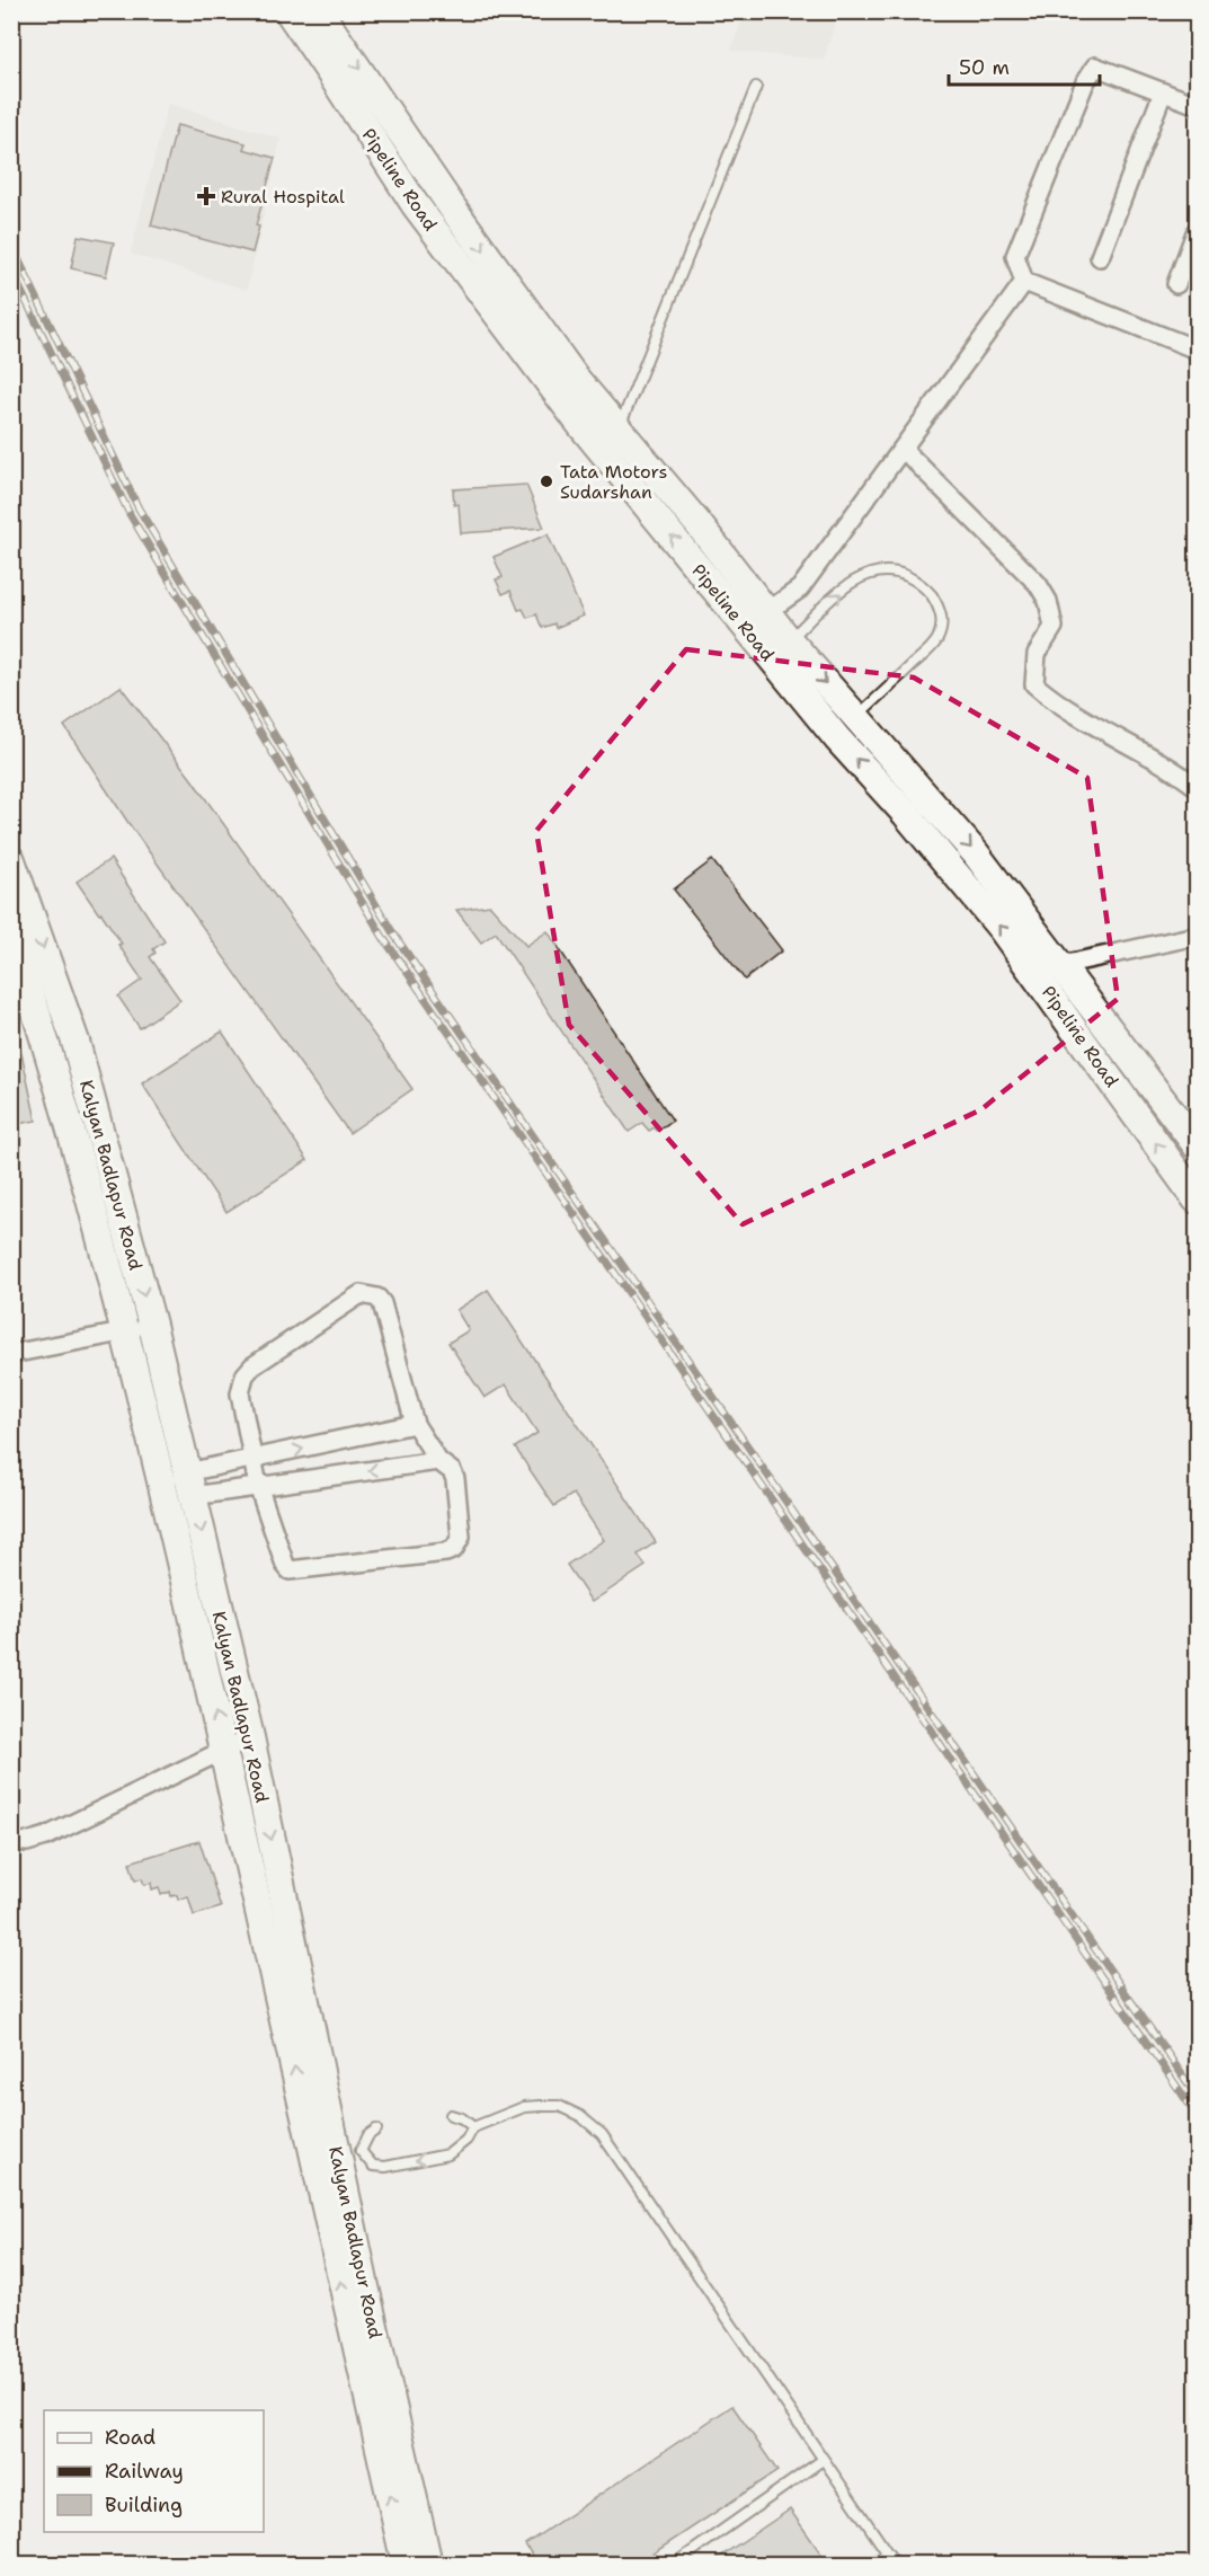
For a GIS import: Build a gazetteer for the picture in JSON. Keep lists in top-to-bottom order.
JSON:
{
  "streets": {
    "main road": ["Pipeline Road", "Kalyan Badlapur Road"]
  },
  "places": {
    "health": ["Rural Hospital"],
    "other": ["Tata Motors Sudarshan"]
  },
  "legend": ["Road", "Railway", "Building"],
  "scale_bar": "50 m"
}
